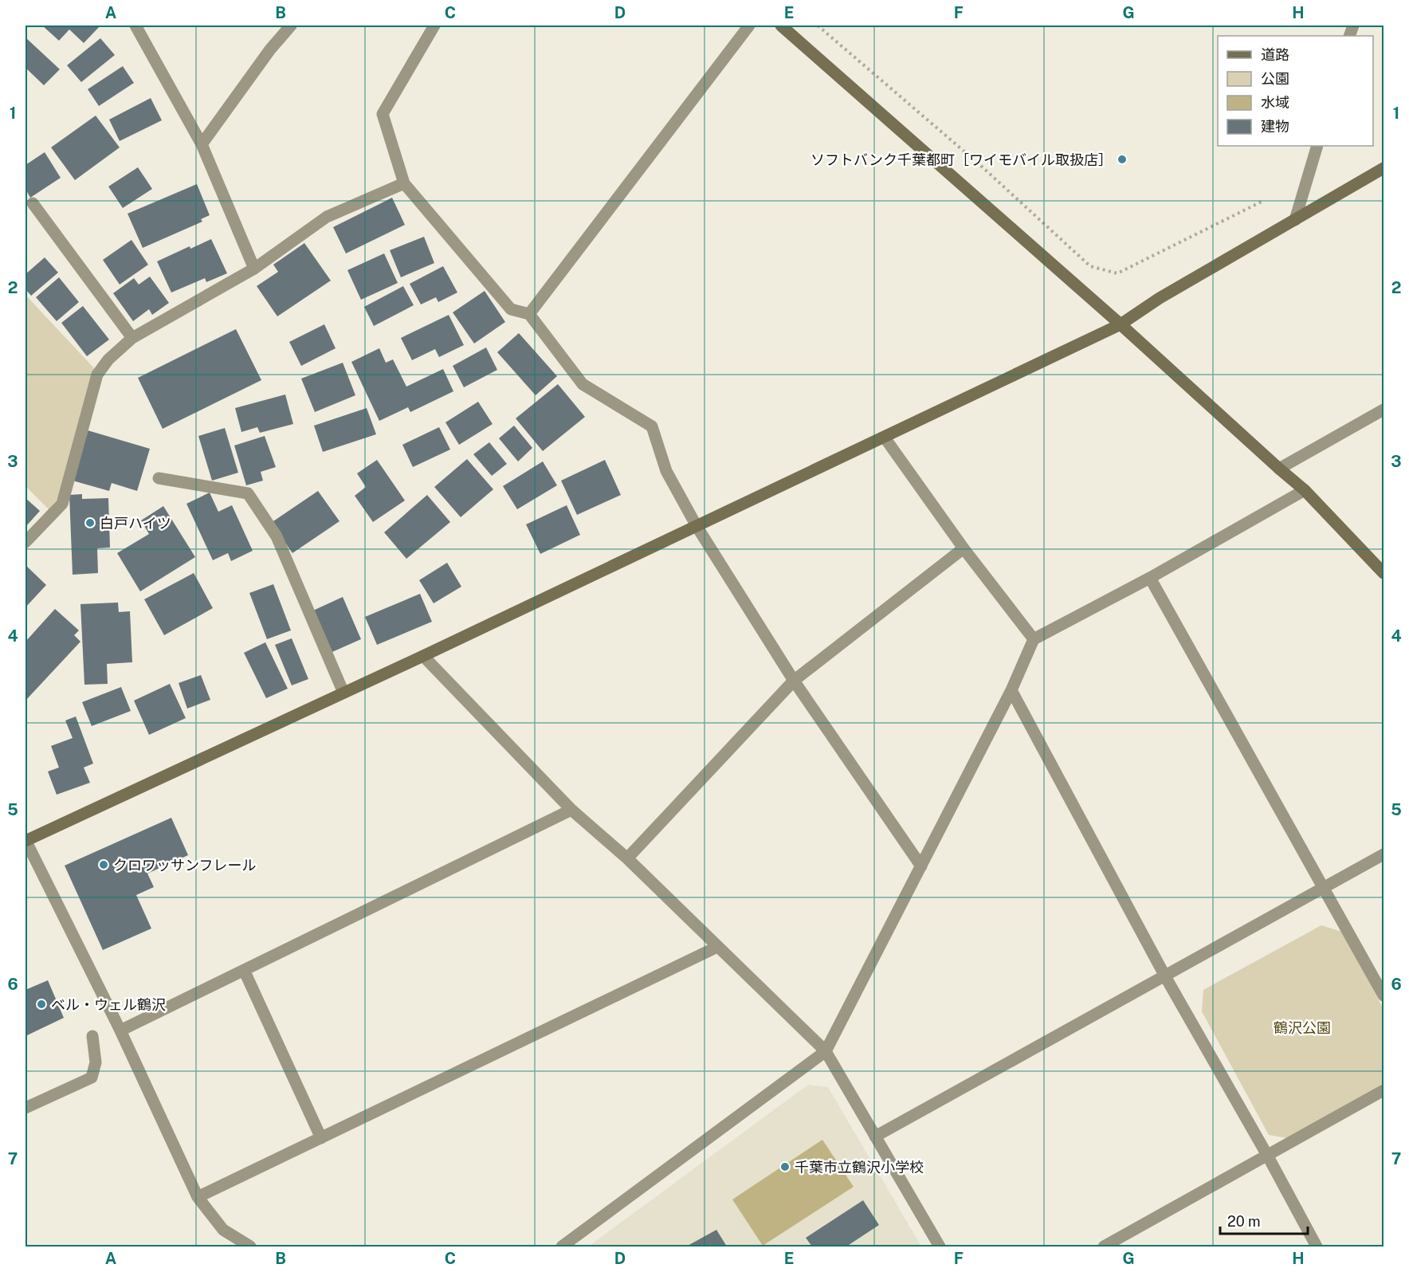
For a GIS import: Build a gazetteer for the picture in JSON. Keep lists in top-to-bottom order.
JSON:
{
  "parks": ["鶴沢公園"],
  "places": [
    "ソフトバンク千葉都町［ワイモバイル取扱店］",
    "白戸ハイツ",
    "クロワッサンフレール",
    "ベル・ウェル鶴沢",
    "千葉市立鶴沢小学校"
  ],
  "legend": [
    "道路",
    "公園",
    "水域",
    "建物"
  ],
  "scale_bar": "20 m",
  "grid": {
    "columns": [
      "A",
      "B",
      "C",
      "D",
      "E",
      "F",
      "G",
      "H"
    ],
    "rows": [
      "1",
      "2",
      "3",
      "4",
      "5",
      "6",
      "7"
    ]
  }
}
